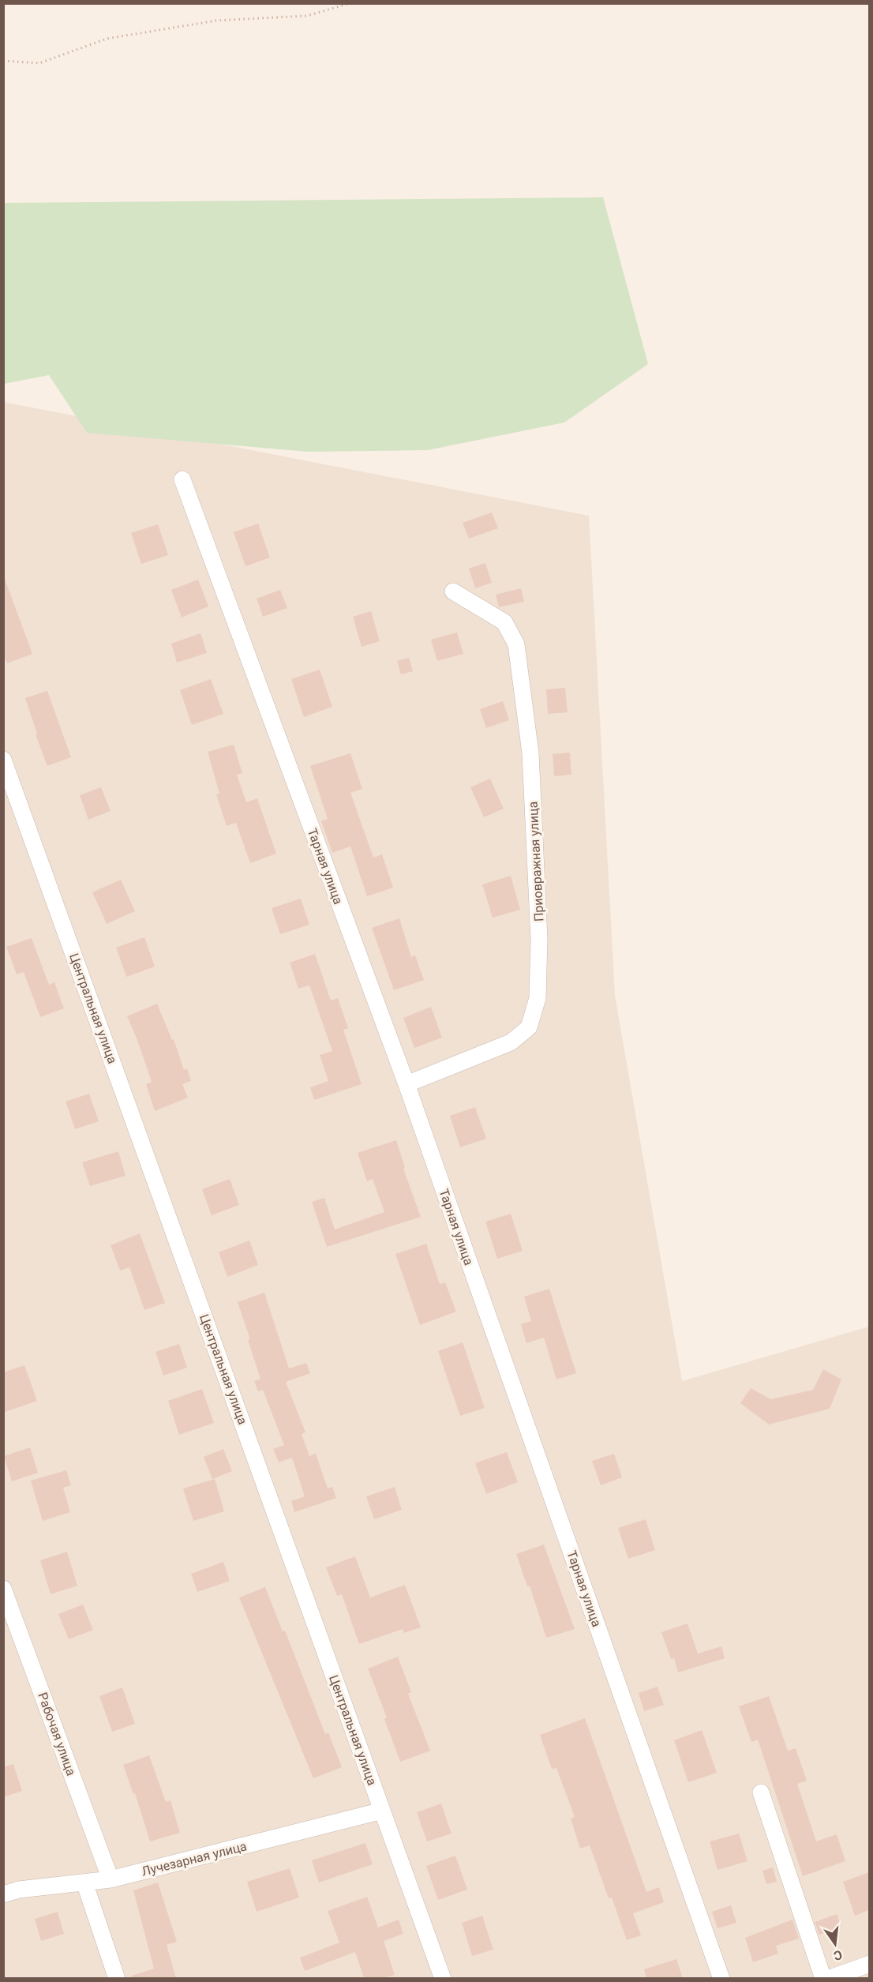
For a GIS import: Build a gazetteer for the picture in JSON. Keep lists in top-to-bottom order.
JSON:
{
  "streets": {
    "street": [
      "Приовражная улица",
      "Тарная улица",
      "Центральная улица",
      "Рабочая улица",
      "Лучезарная улица"
    ]
  },
  "crossings": [
    ["Приовражная улица", "Тарная улица"],
    ["Центральная улица", "Лучезарная улица"],
    ["Рабочая улица", "Лучезарная улица"]
  ],
  "north": "bottom"
}
